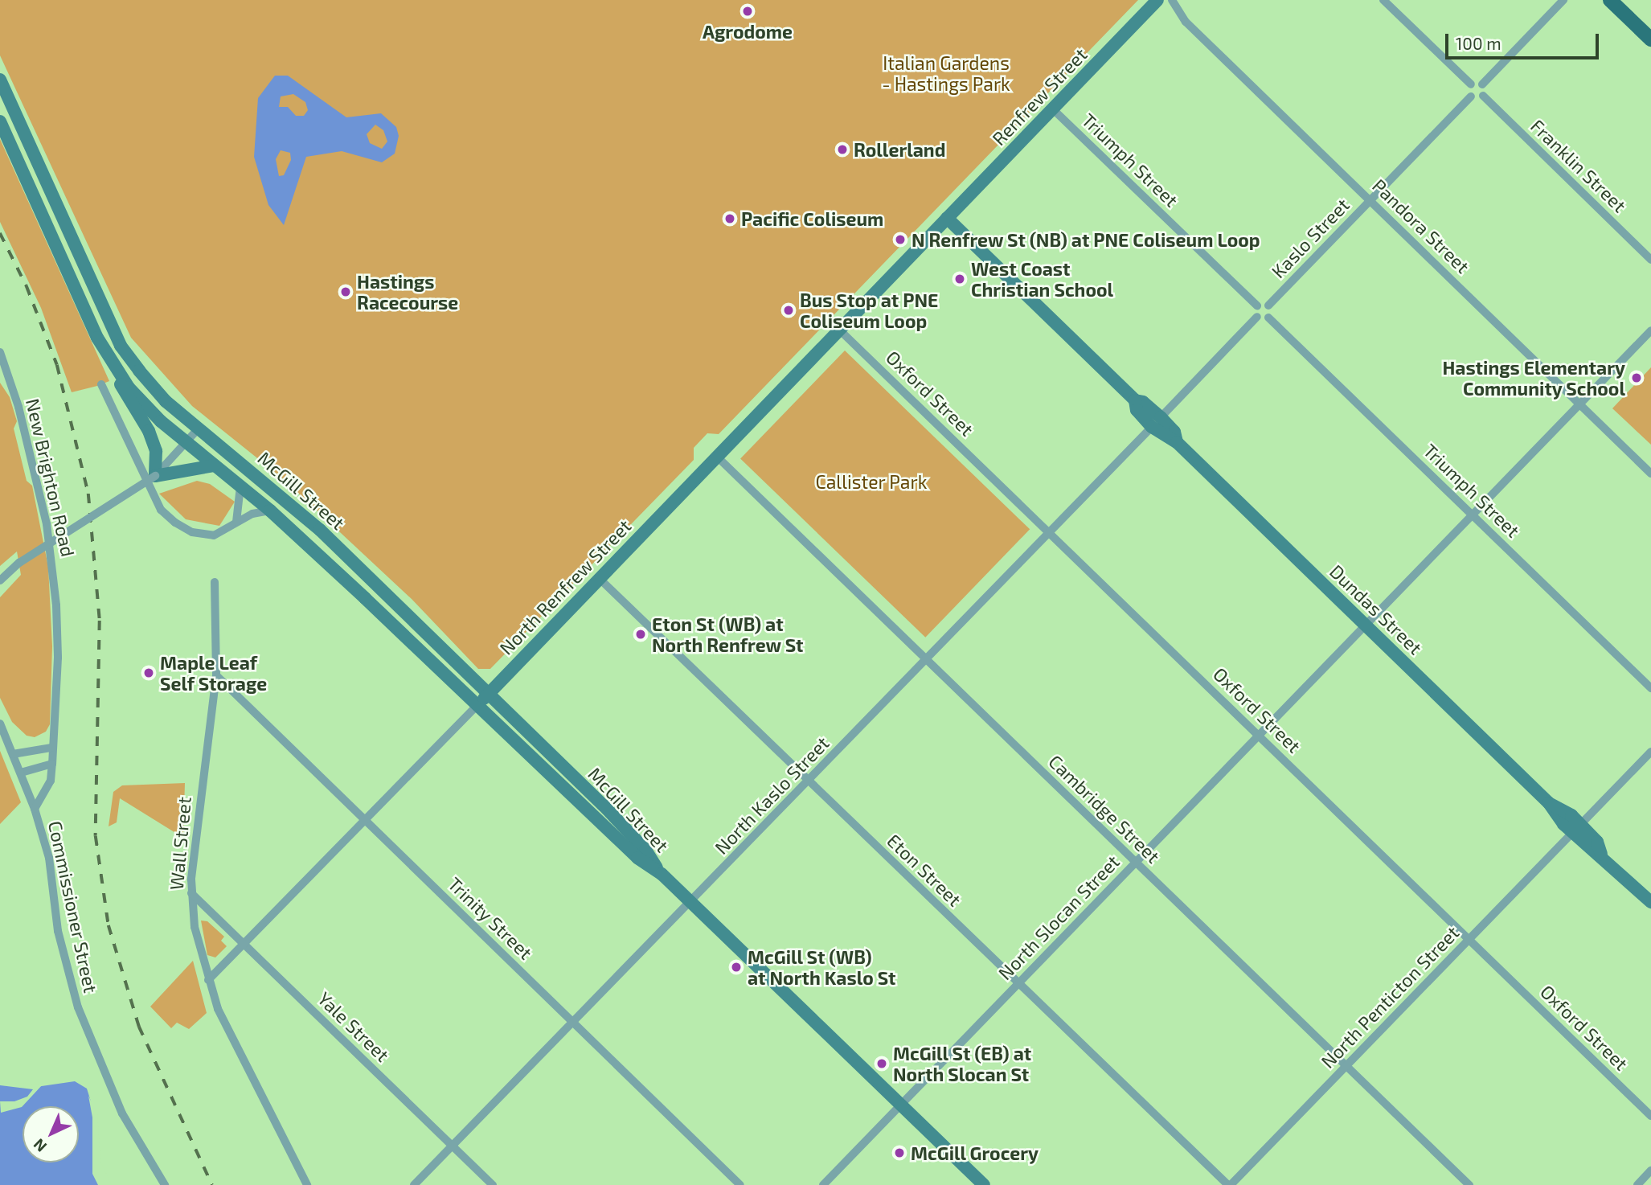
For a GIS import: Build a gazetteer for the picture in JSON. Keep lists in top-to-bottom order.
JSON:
{
  "streets": {
    "main road": [
      "Renfrew Street",
      "McGill Street",
      "North Renfrew Street",
      "Dundas Street"
    ],
    "street": [
      "Triumph Street",
      "Franklin Street",
      "Pandora Street",
      "Kaslo Street",
      "Oxford Street",
      "New Brighton Road",
      "North Kaslo Street",
      "Cambridge Street",
      "Wall Street",
      "Eton Street",
      "Commissioner Street",
      "North Slocan Street",
      "Trinity Street",
      "North Penticton Street",
      "Yale Street"
    ]
  },
  "crossings": [
    ["Renfrew Street", "Triumph Street"],
    ["Renfrew Street", "North Renfrew Street"],
    ["Renfrew Street", "Dundas Street"],
    ["Triumph Street", "North Slocan Street"],
    ["Pandora Street", "Kaslo Street"],
    ["Pandora Street", "North Slocan Street"],
    ["Oxford Street", "North Renfrew Street"],
    ["Oxford Street", "North Kaslo Street"],
    ["Oxford Street", "North Slocan Street"],
    ["Oxford Street", "North Penticton Street"],
    ["New Brighton Road", "Commissioner Street"],
    ["McGill Street", "North Renfrew Street"],
    ["McGill Street", "North Kaslo Street"],
    ["McGill Street", "North Slocan Street"],
    ["North Renfrew Street", "Dundas Street"],
    ["North Renfrew Street", "Cambridge Street"],
    ["North Renfrew Street", "Wall Street"],
    ["North Renfrew Street", "Eton Street"],
    ["North Renfrew Street", "Trinity Street"],
    ["North Renfrew Street", "Yale Street"],
    ["Dundas Street", "North Kaslo Street"],
    ["Dundas Street", "North Slocan Street"],
    ["Dundas Street", "North Penticton Street"],
    ["North Kaslo Street", "Cambridge Street"],
    ["North Kaslo Street", "Eton Street"],
    ["North Kaslo Street", "Trinity Street"],
    ["North Kaslo Street", "Yale Street"],
    ["Cambridge Street", "North Slocan Street"],
    ["Cambridge Street", "North Penticton Street"],
    ["Wall Street", "Trinity Street"],
    ["Wall Street", "Yale Street"],
    ["Eton Street", "North Slocan Street"],
    ["Eton Street", "North Penticton Street"]
  ],
  "parks": ["Italian Gardens - Hastings Park", "Callister Park"],
  "places": [
    "Agrodome",
    "Rollerland",
    "Pacific Coliseum",
    "N Renfrew St (NB) at PNE Coliseum Loop",
    "West Coast Christian School",
    "Hastings Racecourse",
    "Bus Stop at PNE Coliseum Loop",
    "Hastings Elementary Community School",
    "Eton St (WB) at North Renfrew St",
    "Maple Leaf Self Storage",
    "McGill St (WB) at North Kaslo St",
    "McGill St (EB) at North Slocan St",
    "McGill Grocery"
  ],
  "scale_bar": "100 m",
  "north": "bottom left"
}
